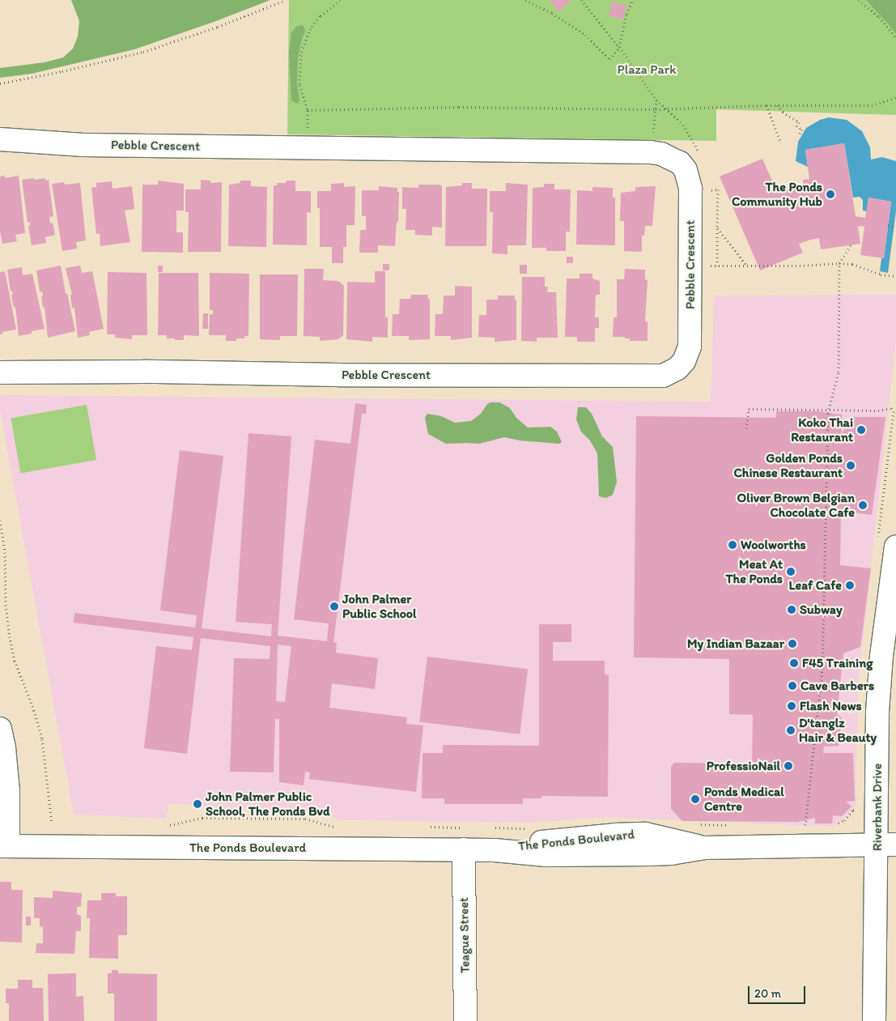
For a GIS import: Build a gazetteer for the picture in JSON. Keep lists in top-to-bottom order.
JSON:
{
  "streets": {
    "street": [
      "Pebble Crescent",
      "Riverbank Drive",
      "The Ponds Boulevard",
      "Teague Street"
    ]
  },
  "crossings": [
    ["Riverbank Drive", "The Ponds Boulevard"],
    ["The Ponds Boulevard", "Teague Street"]
  ],
  "parks": ["Plaza Park"],
  "places": [
    "The Ponds Community Hub",
    "Koko Thai Restaurant",
    "Golden Ponds Chinese Restaurant",
    "Oliver Brown Belgian Chocolate Cafe",
    "Woolworths",
    "Meat At The Ponds",
    "Leaf Cafe",
    "John Palmer Public School",
    "Subway",
    "My Indian Bazaar",
    "F45 Training",
    "Cave Barbers",
    "Flash News",
    "D'tanglz Hair & Beauty",
    "ProfessioNail",
    "Ponds Medical Centre",
    "John Palmer Public School, The Ponds Bvd"
  ],
  "scale_bar": "20 m"
}
